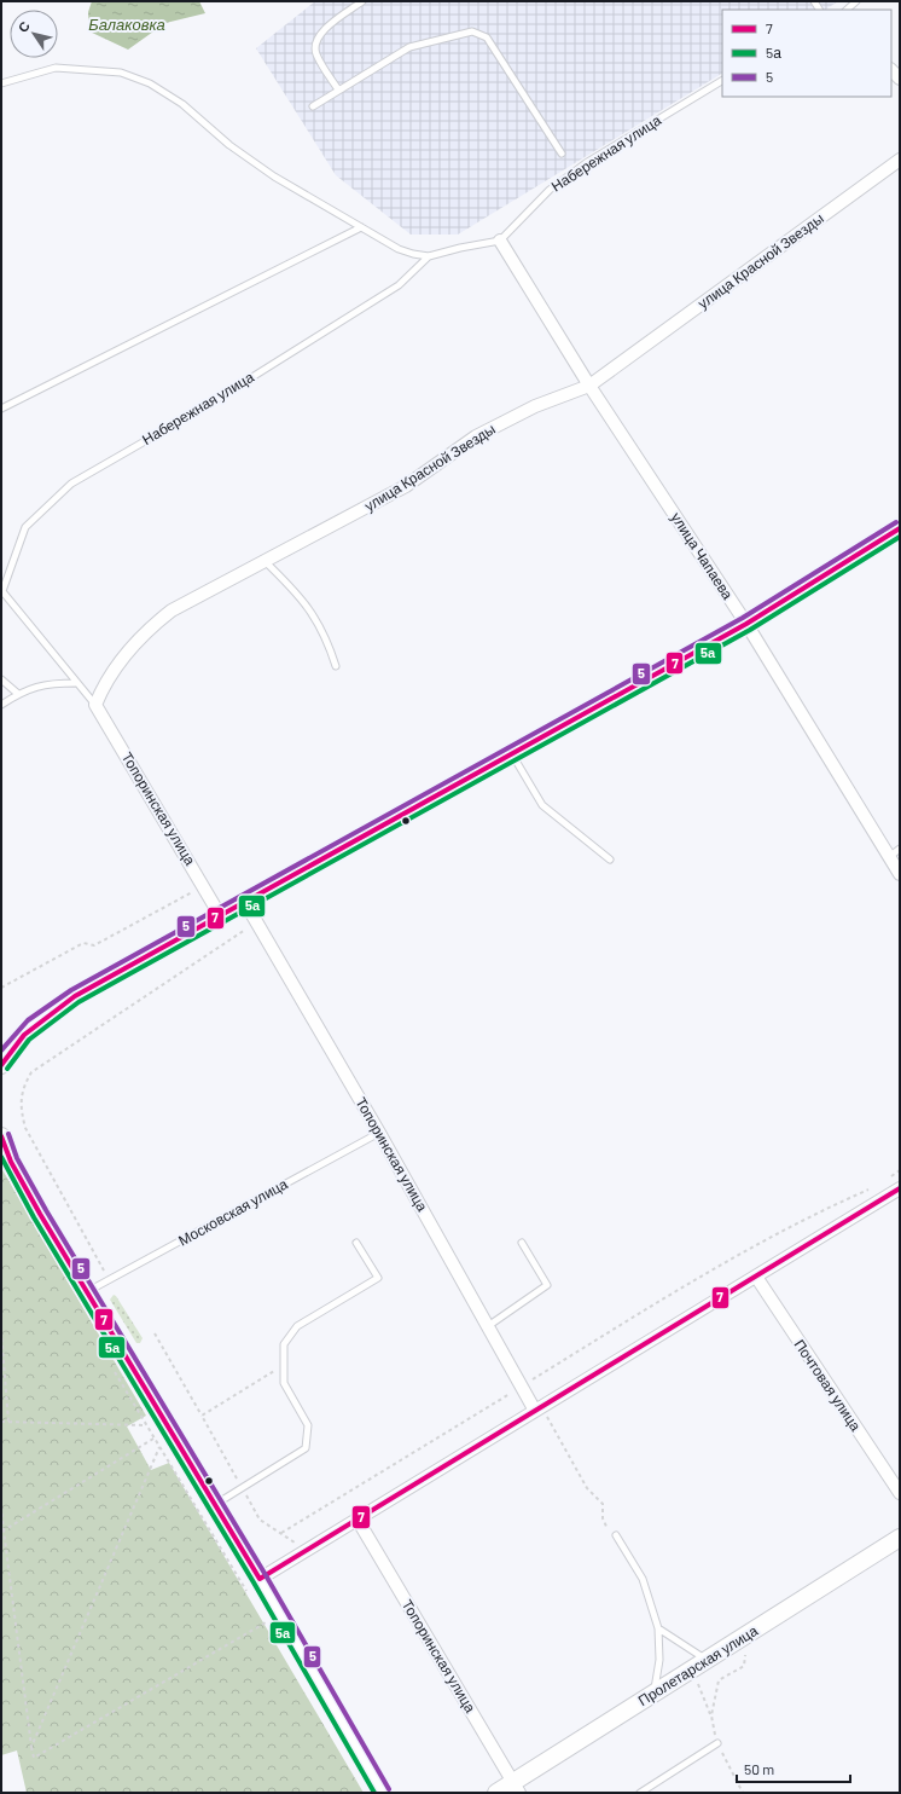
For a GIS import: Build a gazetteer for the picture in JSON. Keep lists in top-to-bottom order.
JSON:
{
  "streets": {
    "main road": ["Пролетарская улица"],
    "street": [
      "улица Красной Звезды",
      "улица Чапаева",
      "Топоринская улица",
      "Почтовая улица"
    ],
    "lane": ["Набережная улица", "Московская улица"]
  },
  "crossings": [
    ["Набережная улица", "улица Чапаева"],
    ["улица Красной Звезды", "улица Чапаева"],
    ["улица Красной Звезды", "Топоринская улица"],
    ["Топоринская улица", "Московская улица"],
    ["Топоринская улица", "Пролетарская улица"]
  ],
  "water": ["Балаковка"],
  "lines": ["transit line 5", "transit line 7", "transit line 5а"],
  "legend": ["7", "5а", "5"],
  "scale_bar": "50 m",
  "north": "top left"
}
